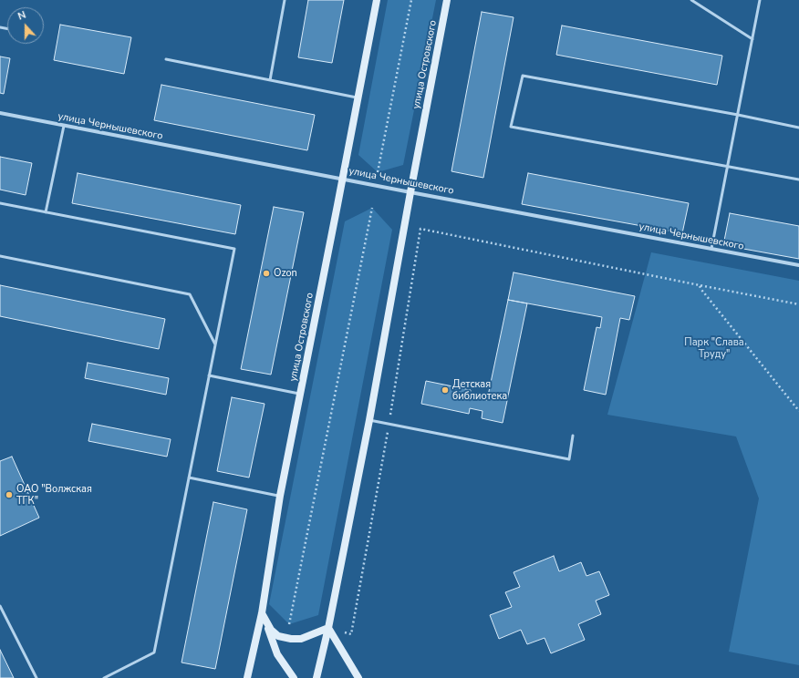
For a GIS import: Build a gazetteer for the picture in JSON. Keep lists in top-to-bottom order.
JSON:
{
  "streets": {
    "main road": ["улица Островского"],
    "street": ["улица Чернышевского"]
  },
  "crossings": [
    ["улица Островского", "улица Чернышевского"]
  ],
  "parks": ["Парк \"Слава Труду\""],
  "places": ["Ozon", "Детская библиотека", "ОАО \"Волжская ТГК\""],
  "north": "top"
}
